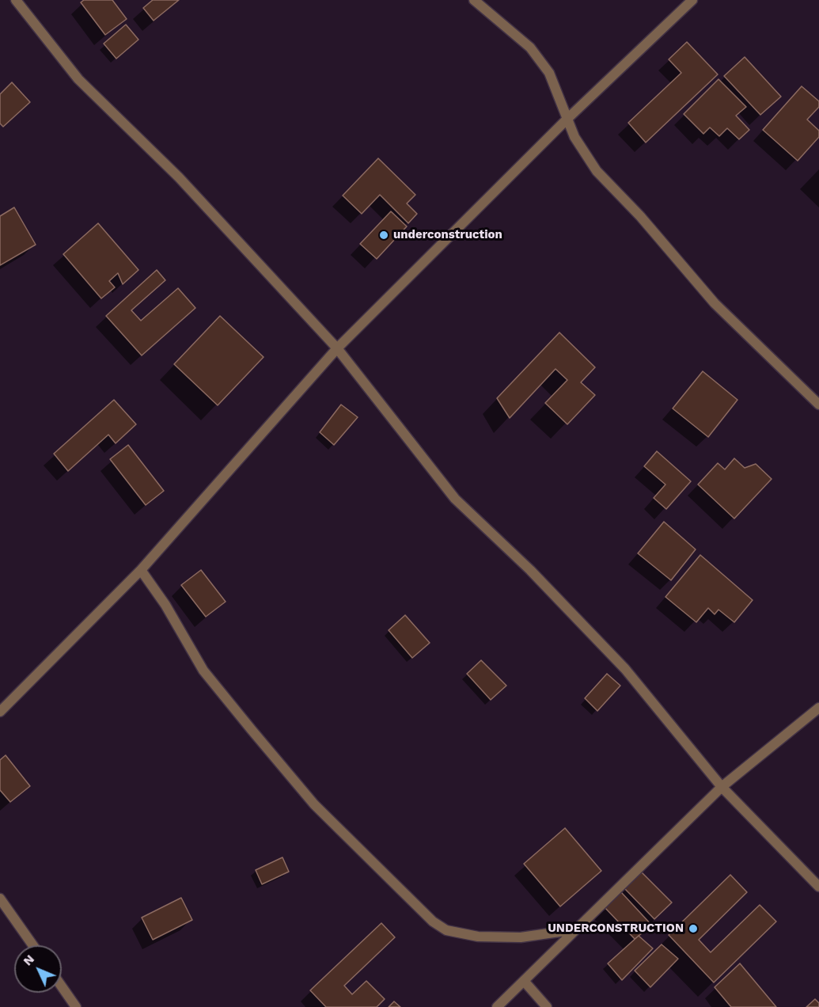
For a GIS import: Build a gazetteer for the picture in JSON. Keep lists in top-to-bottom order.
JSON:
{
  "places": ["underconstruction", "UNDERCONSTRUCTION"],
  "north": "top left"
}
